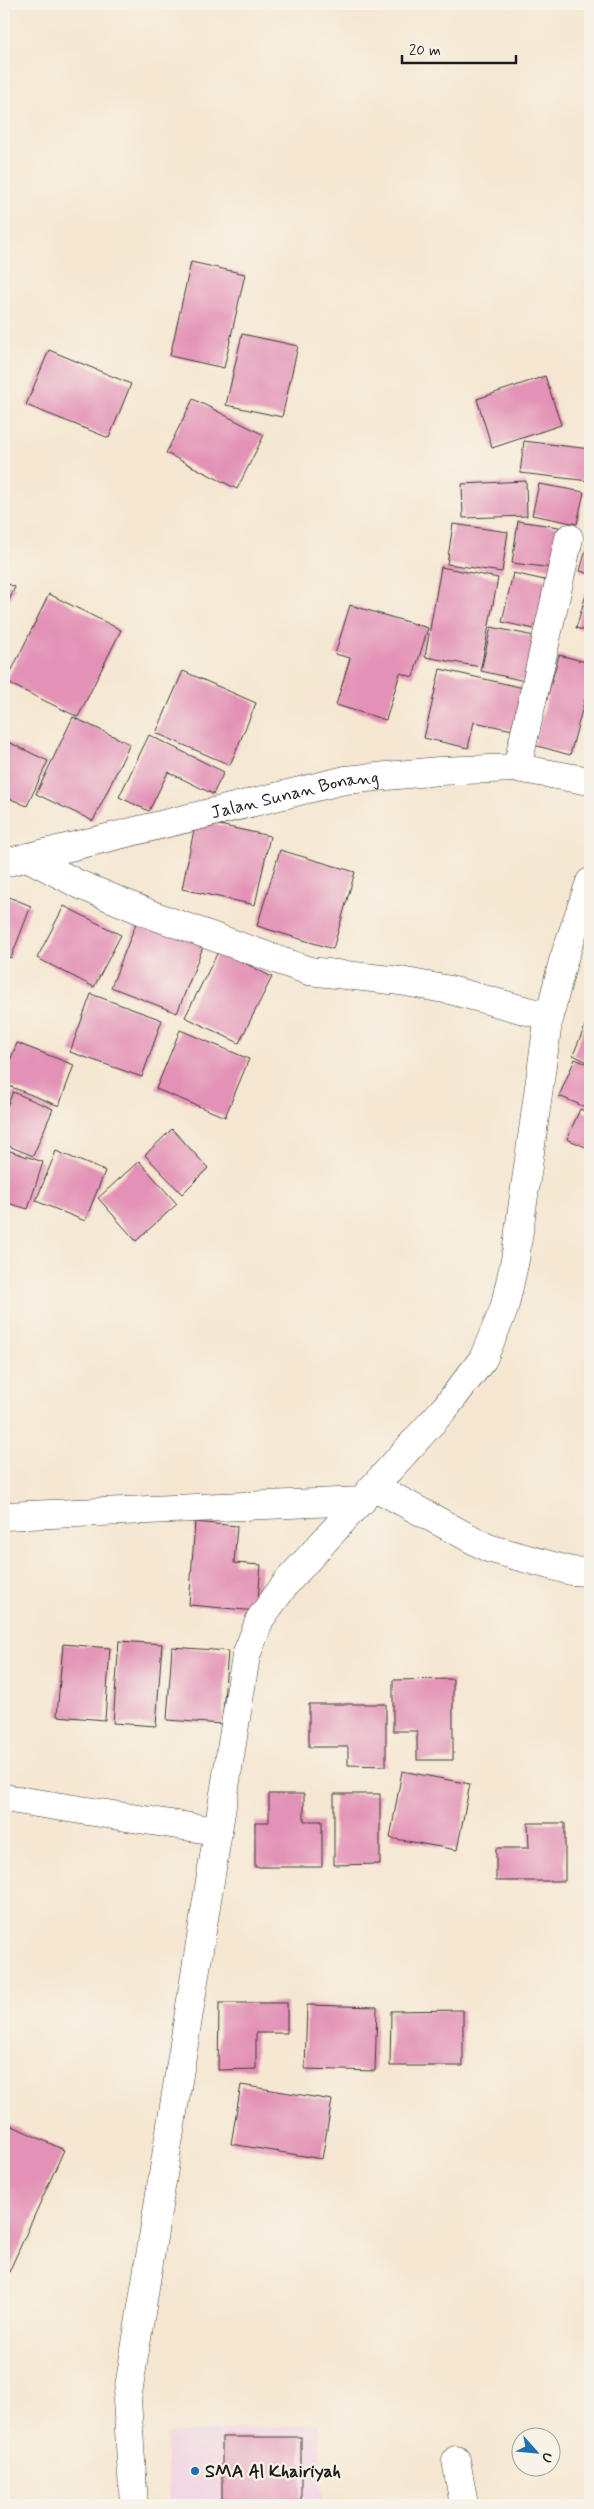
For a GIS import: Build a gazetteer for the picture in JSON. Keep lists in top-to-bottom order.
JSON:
{
  "streets": {
    "street": ["Jalan Sunan Bonang"]
  },
  "places": ["SMA Al Khairiyah"],
  "scale_bar": "20 m",
  "north": "bottom right"
}
